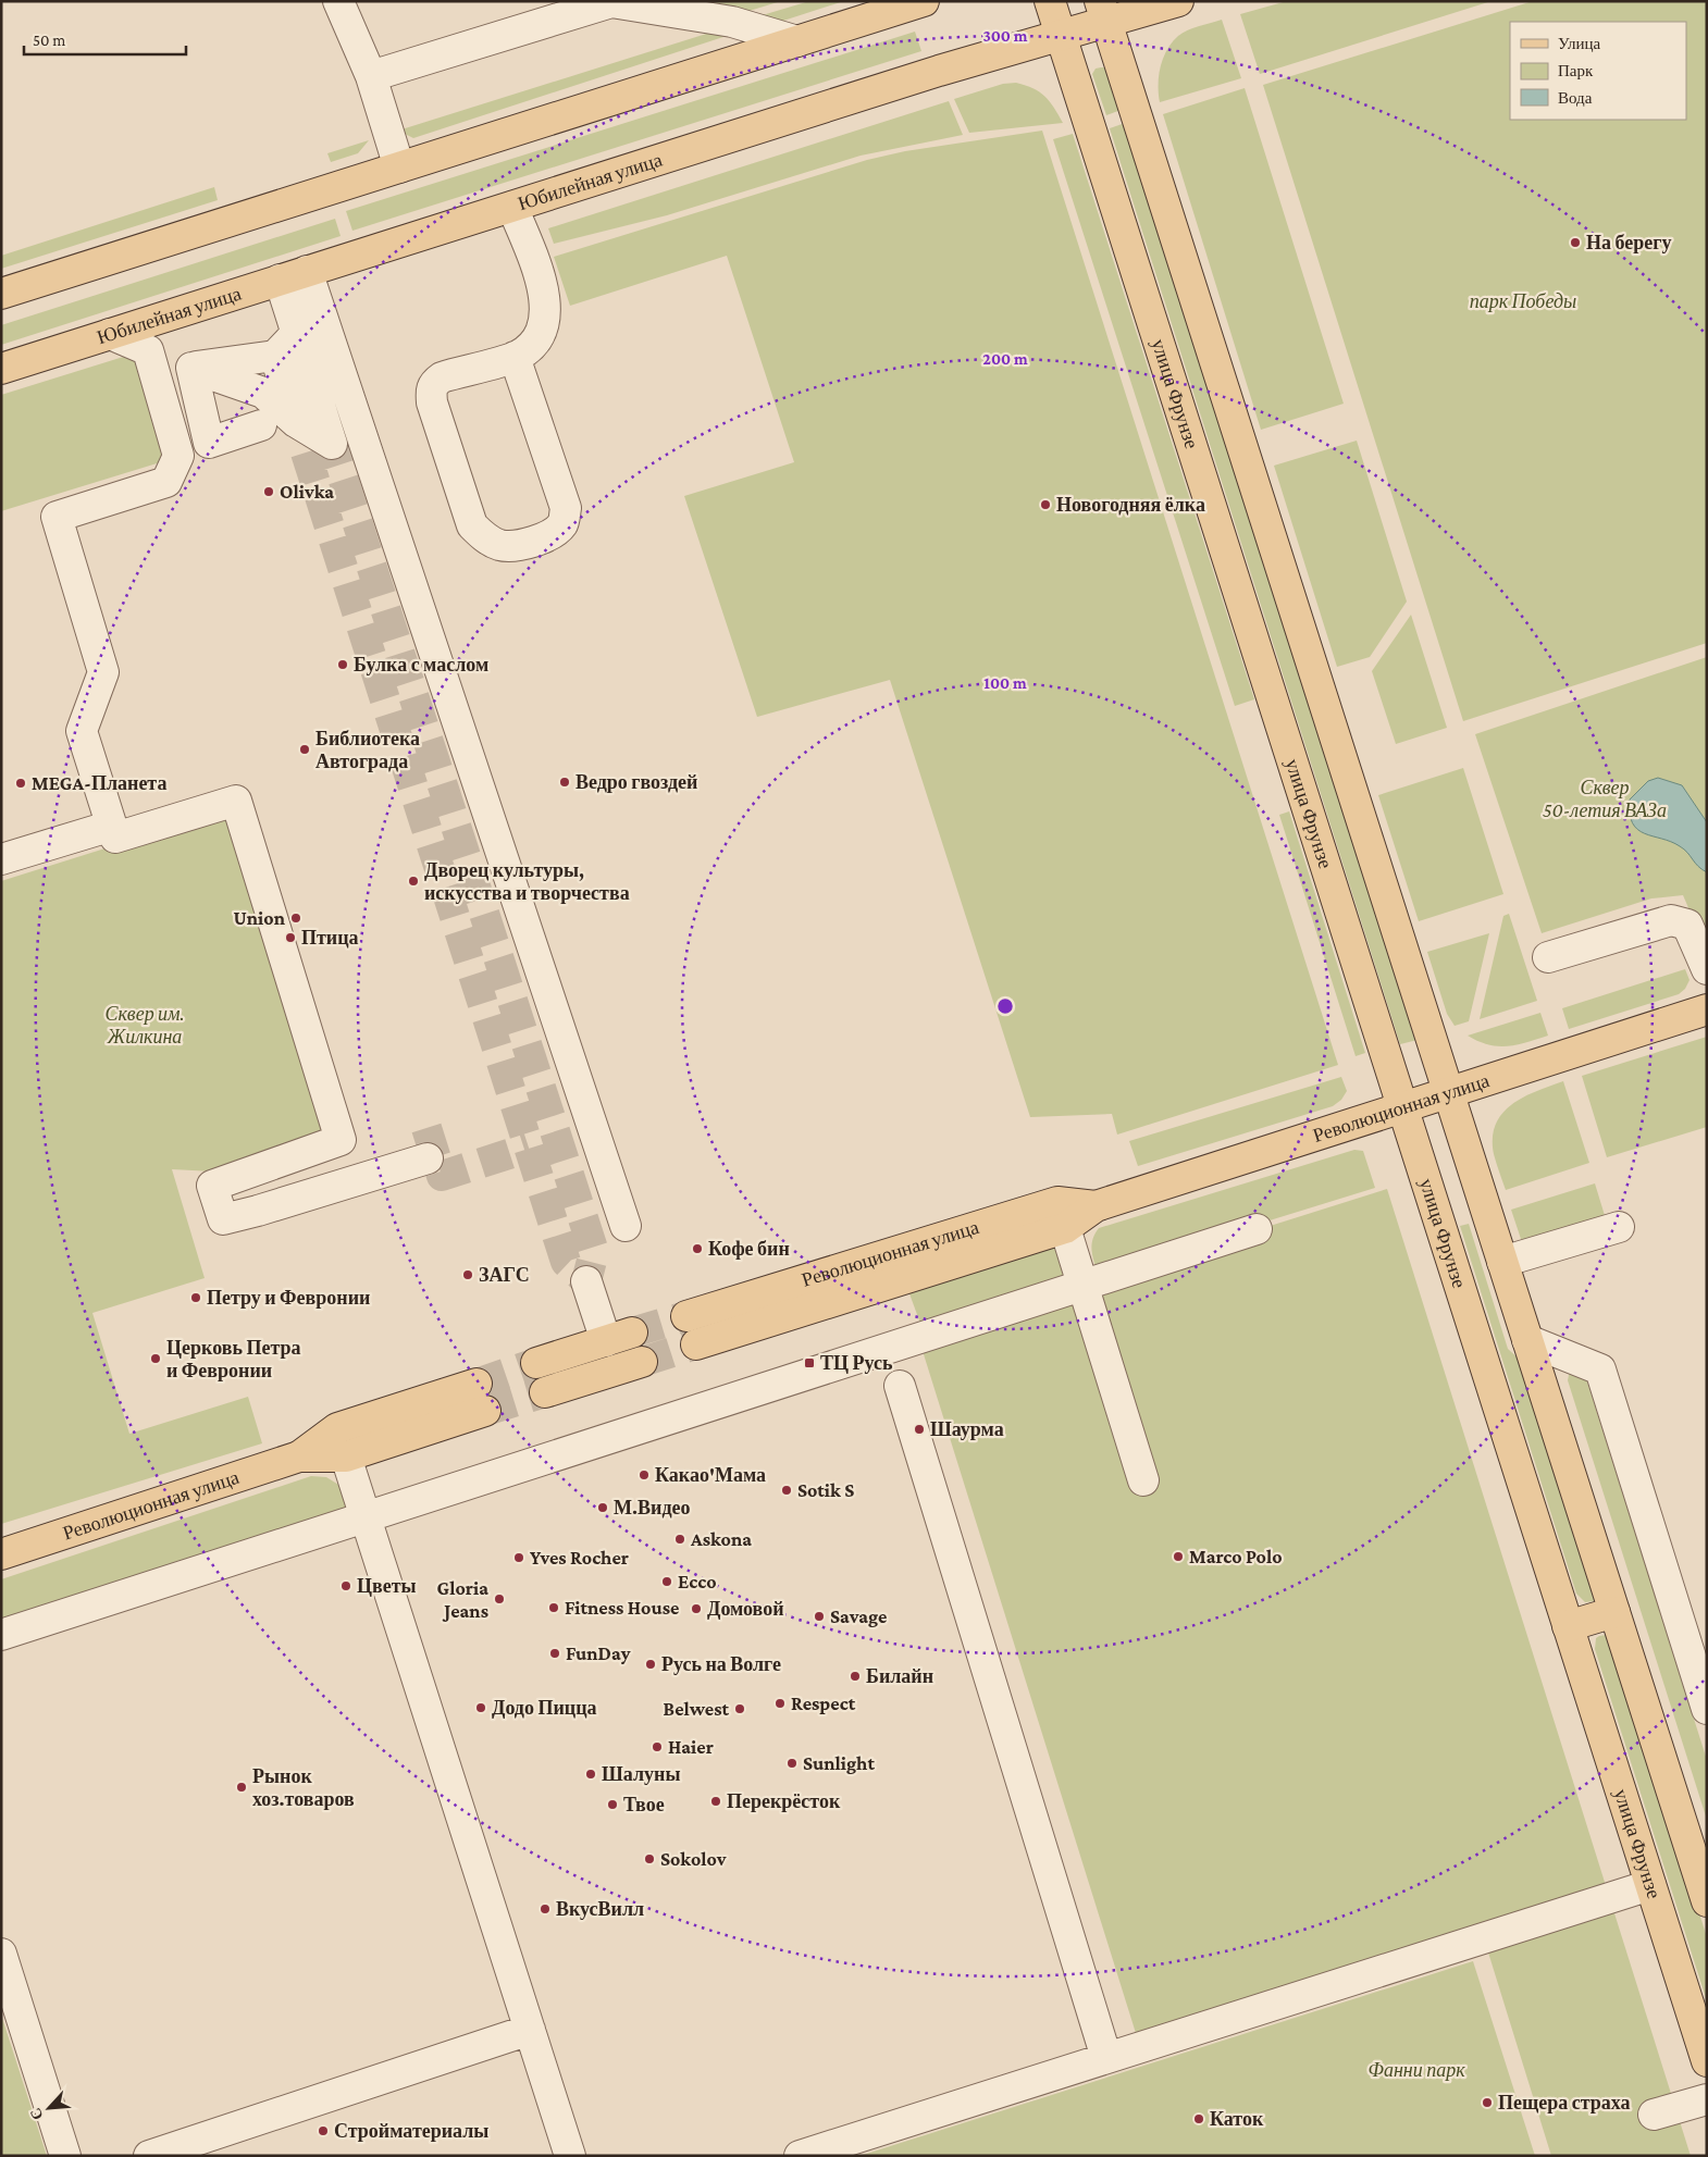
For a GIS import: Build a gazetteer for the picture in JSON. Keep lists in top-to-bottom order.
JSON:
{
  "streets": {
    "main road": ["Юбилейная улица", "улица Фрунзе", "Революционная улица"]
  },
  "crossings": [
    ["Юбилейная улица", "улица Фрунзе"],
    ["улица Фрунзе", "Революционная улица"]
  ],
  "parks": [
    "парк Победы",
    "Сквер 50-летия ВАЗа",
    "Сквер им. Жилкина",
    "Фанни парк"
  ],
  "places": {
    "other": [
      "На берегу",
      "Olivka",
      "Новогодняя ёлка",
      "Булка с маслом",
      "Библиотека Автограда",
      "Ведро гвоздей",
      "MEGA-Планета",
      "Дворец культуры, искусства и творчества",
      "Union",
      "Птица",
      "Кофе бин",
      "ЗАГС",
      "Петру и Февронии",
      "Церковь Петра и Февронии",
      "Шаурма",
      "Какао'Мама",
      "Sotik S",
      "М.Видео",
      "Askona",
      "Marco Polo",
      "Yves Rocher",
      "Ecco",
      "Цветы",
      "Gloria Jeans",
      "Fitness House",
      "Домовой",
      "Savage",
      "FunDay",
      "Русь на Волге",
      "Билайн",
      "Respect",
      "Додо Пицца",
      "Belwest",
      "Haier",
      "Sunlight",
      "Шалуны",
      "Рынок хоз.товаров",
      "Перекрёсток",
      "Твое",
      "Sokolov",
      "ВкусВилл",
      "Пещера страха",
      "Каток",
      "Стройматериалы"
    ],
    "transit": ["ТЦ Русь"]
  },
  "legend": ["Улица", "Парк", "Вода"],
  "scale_bar": "50 m",
  "north": "bottom left",
  "rings": ["300 m", "200 m", "100 m"]
}
